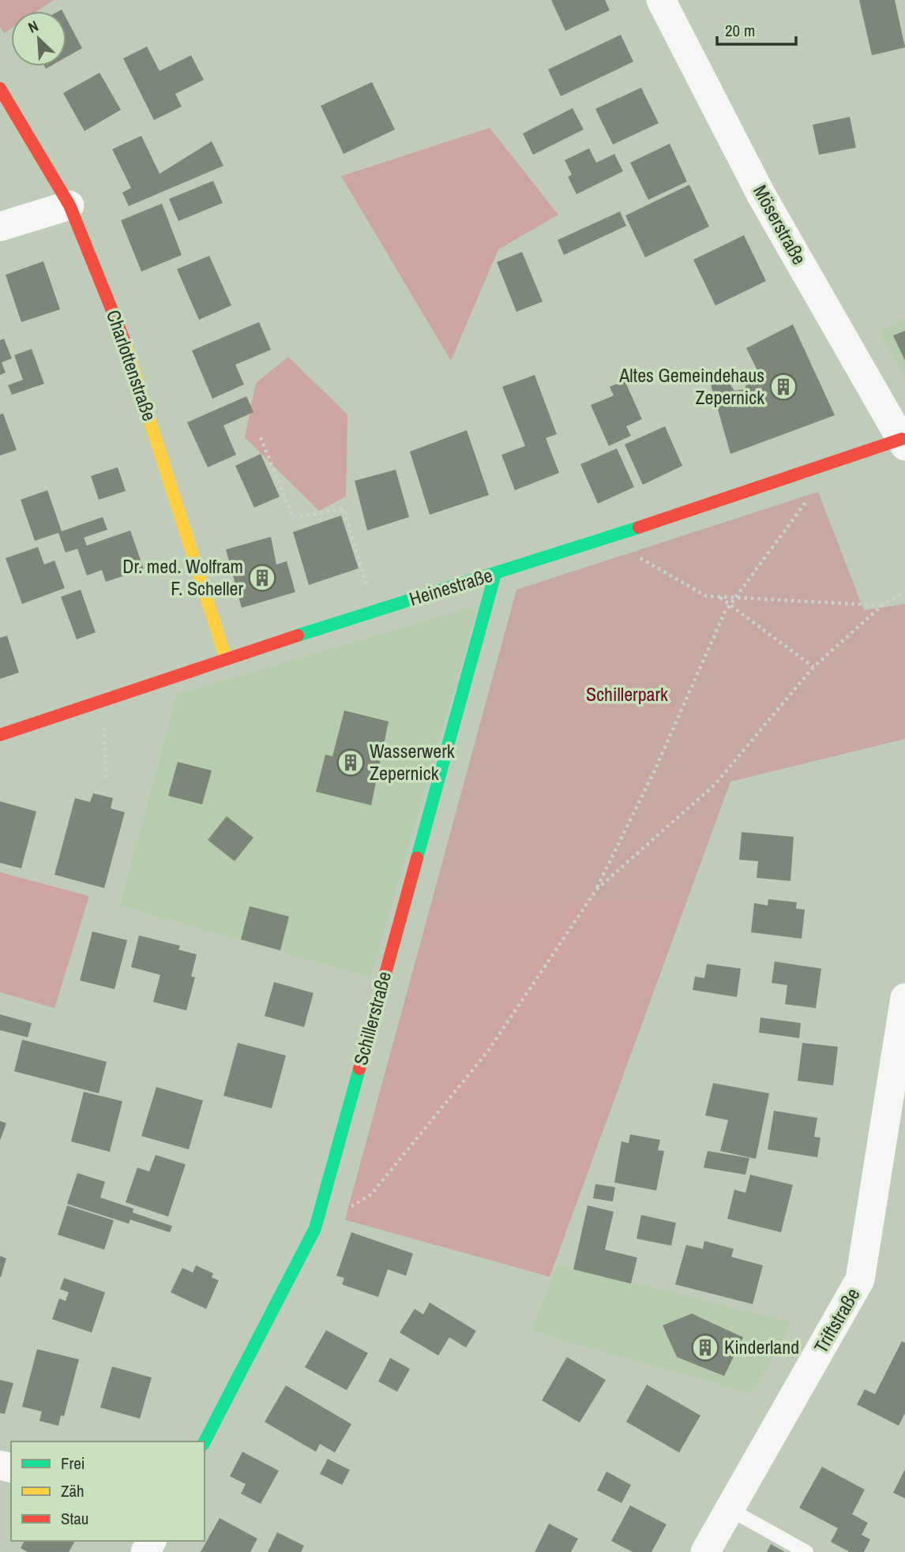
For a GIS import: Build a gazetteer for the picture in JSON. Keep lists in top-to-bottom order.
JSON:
{
  "streets": {
    "street": [
      "Möserstraße",
      "Charlottenstraße",
      "Heinestraße",
      "Schillerstraße",
      "Triftstraße"
    ]
  },
  "crossings": [
    ["Möserstraße", "Heinestraße"],
    ["Charlottenstraße", "Heinestraße"],
    ["Heinestraße", "Schillerstraße"]
  ],
  "parks": ["Schillerpark"],
  "places": {
    "building": [
      "Altes Gemeindehaus Zepernick",
      "Dr. med. Wolfram F. Scheller",
      "Wasserwerk Zepernick",
      "Kinderland"
    ]
  },
  "legend": ["Frei", "Zäh", "Stau"],
  "scale_bar": "20 m",
  "north": "top left"
}
